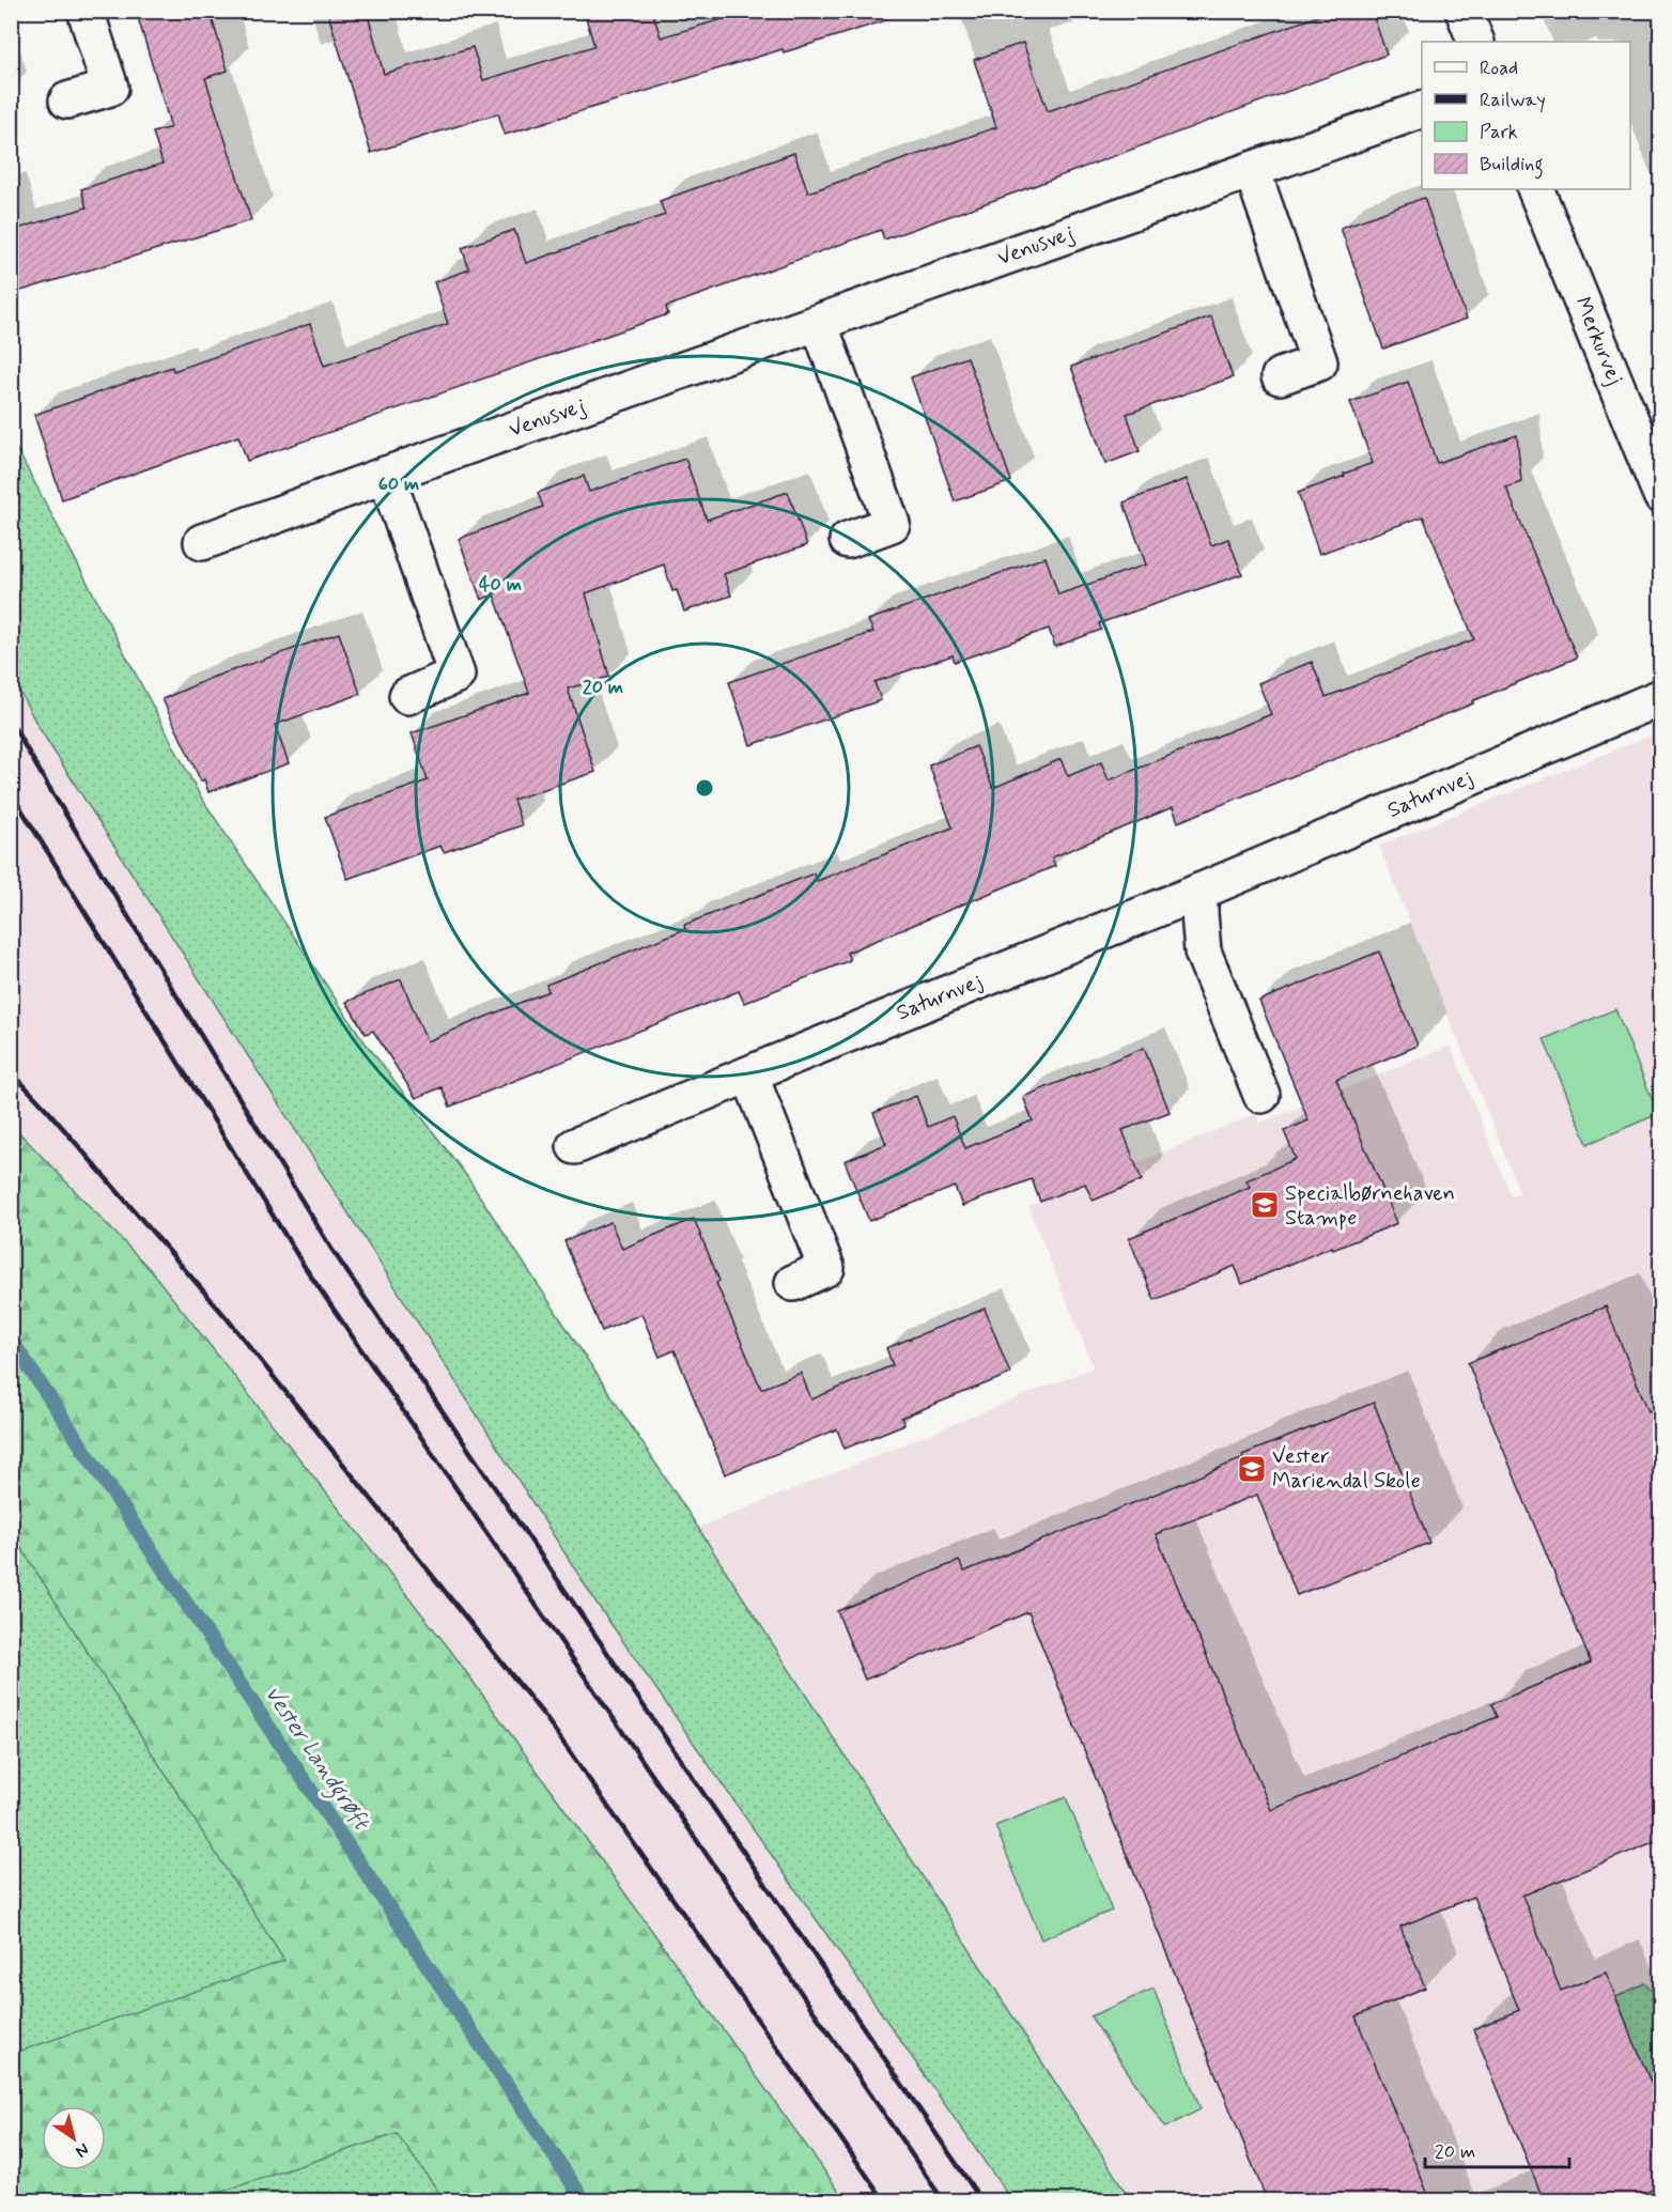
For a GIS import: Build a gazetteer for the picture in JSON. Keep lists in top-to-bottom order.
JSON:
{
  "streets": {
    "street": ["Venusvej", "Merkurvej", "Saturnvej"]
  },
  "water": ["Vester Landgrøft"],
  "places": {
    "school or university": ["Specialbørnehaven Stampe", "Vester Mariendal Skole"]
  },
  "legend": [
    "Road",
    "Railway",
    "Park",
    "Building"
  ],
  "scale_bar": "20 m",
  "north": "bottom right",
  "rings": ["60 m", "40 m", "20 m"]
}
